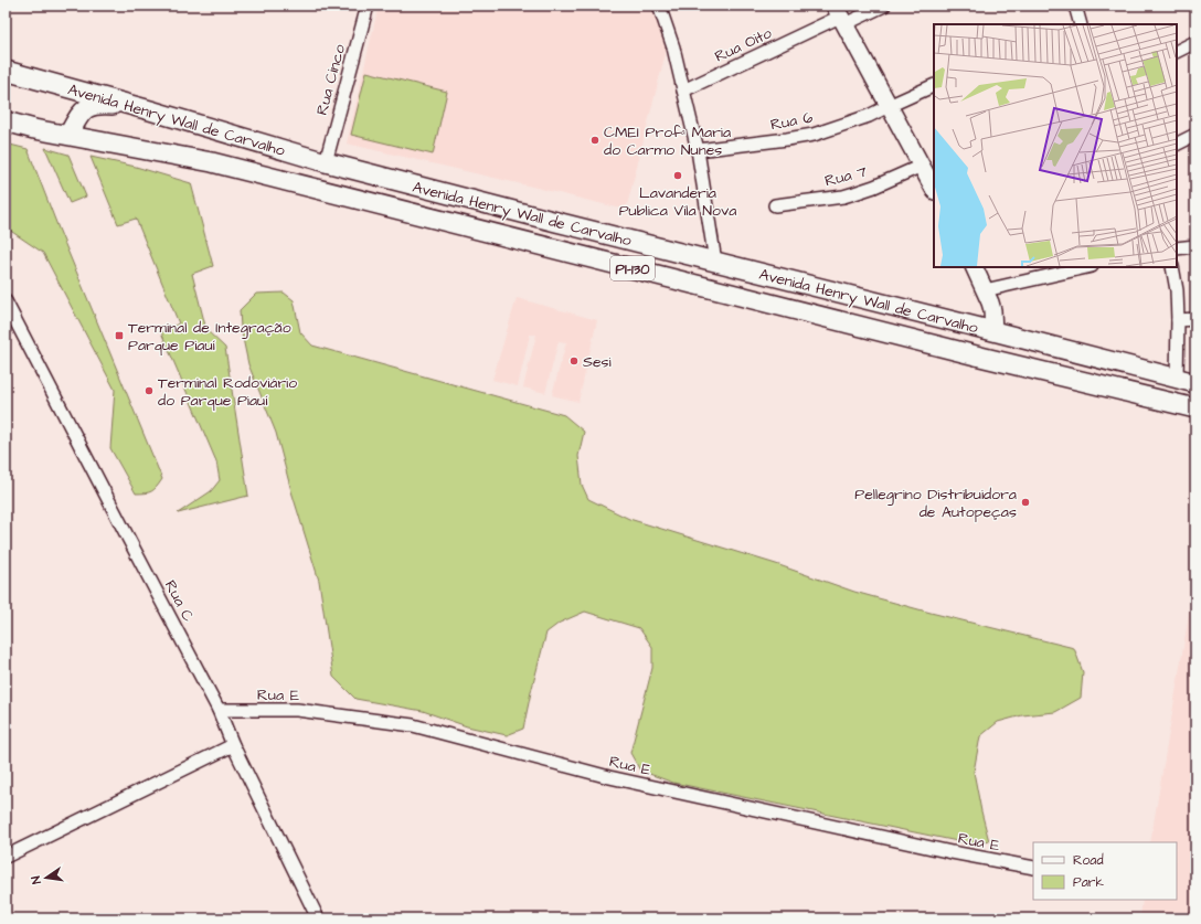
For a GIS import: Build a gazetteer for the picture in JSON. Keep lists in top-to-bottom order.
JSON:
{
  "streets": {
    "main road": ["Avenida Henry Wall de Carvalho", "PI-130"],
    "street": [
      "Rua Oito",
      "Rua Cinco",
      "Rua 6",
      "Rua 7",
      "Rua C",
      "Rua E"
    ]
  },
  "crossings": [
    ["Rua Cinco", "Avenida Henry Wall de Carvalho"],
    ["Rua C", "Rua E"]
  ],
  "places": {
    "other": [
      "CMEI Profª Maria do Carmo Nunes",
      "Lavanderia Publica Vila Nova",
      "Sesi",
      "Terminal Rodoviário do Parque Piauí",
      "Pellegrino Distribuidora de Autopeças"
    ],
    "transit": ["Terminal de Integração Parque Piauí"]
  },
  "legend": ["Road", "Park"],
  "north": "left"
}
